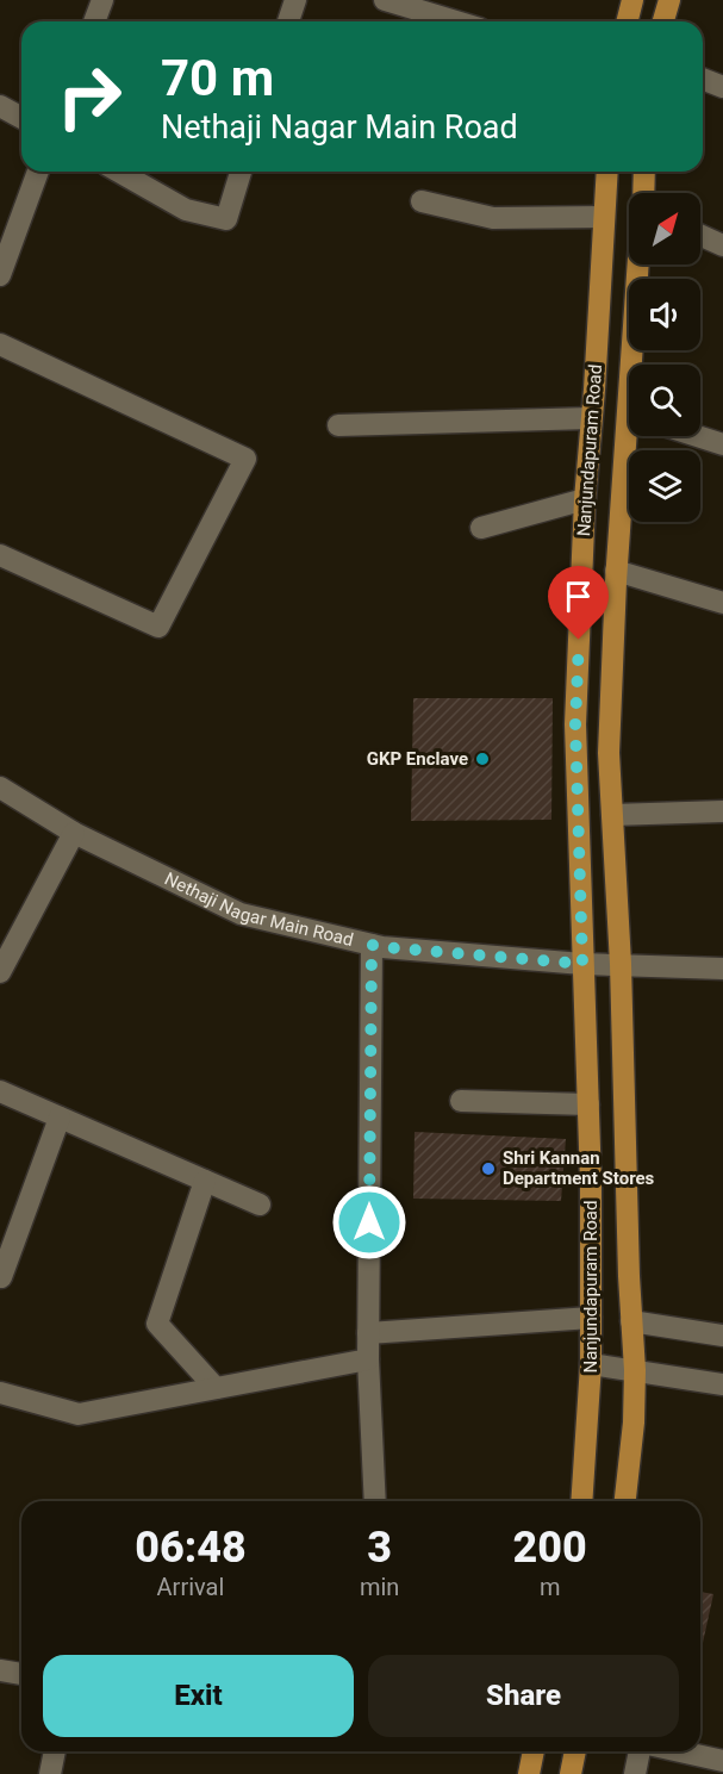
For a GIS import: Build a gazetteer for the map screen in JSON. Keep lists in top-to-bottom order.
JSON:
{
  "streets": {
    "main road": ["Nanjundapuram Road"],
    "street": ["Nethaji Nagar Main Road"]
  },
  "crossings": [
    ["Nanjundapuram Road", "Nethaji Nagar Main Road"]
  ],
  "places": ["GKP Enclave", "Shri Kannan Department Stores"],
  "north": "top right",
  "page": {
    "turn": ["70 m", "Nethaji Nagar Main Road"],
    "eta": [
      "06:48",
      "Arrival",
      "3",
      "min",
      "200",
      "m"
    ],
    "buttons": ["Exit", "Share"]
  }
}
